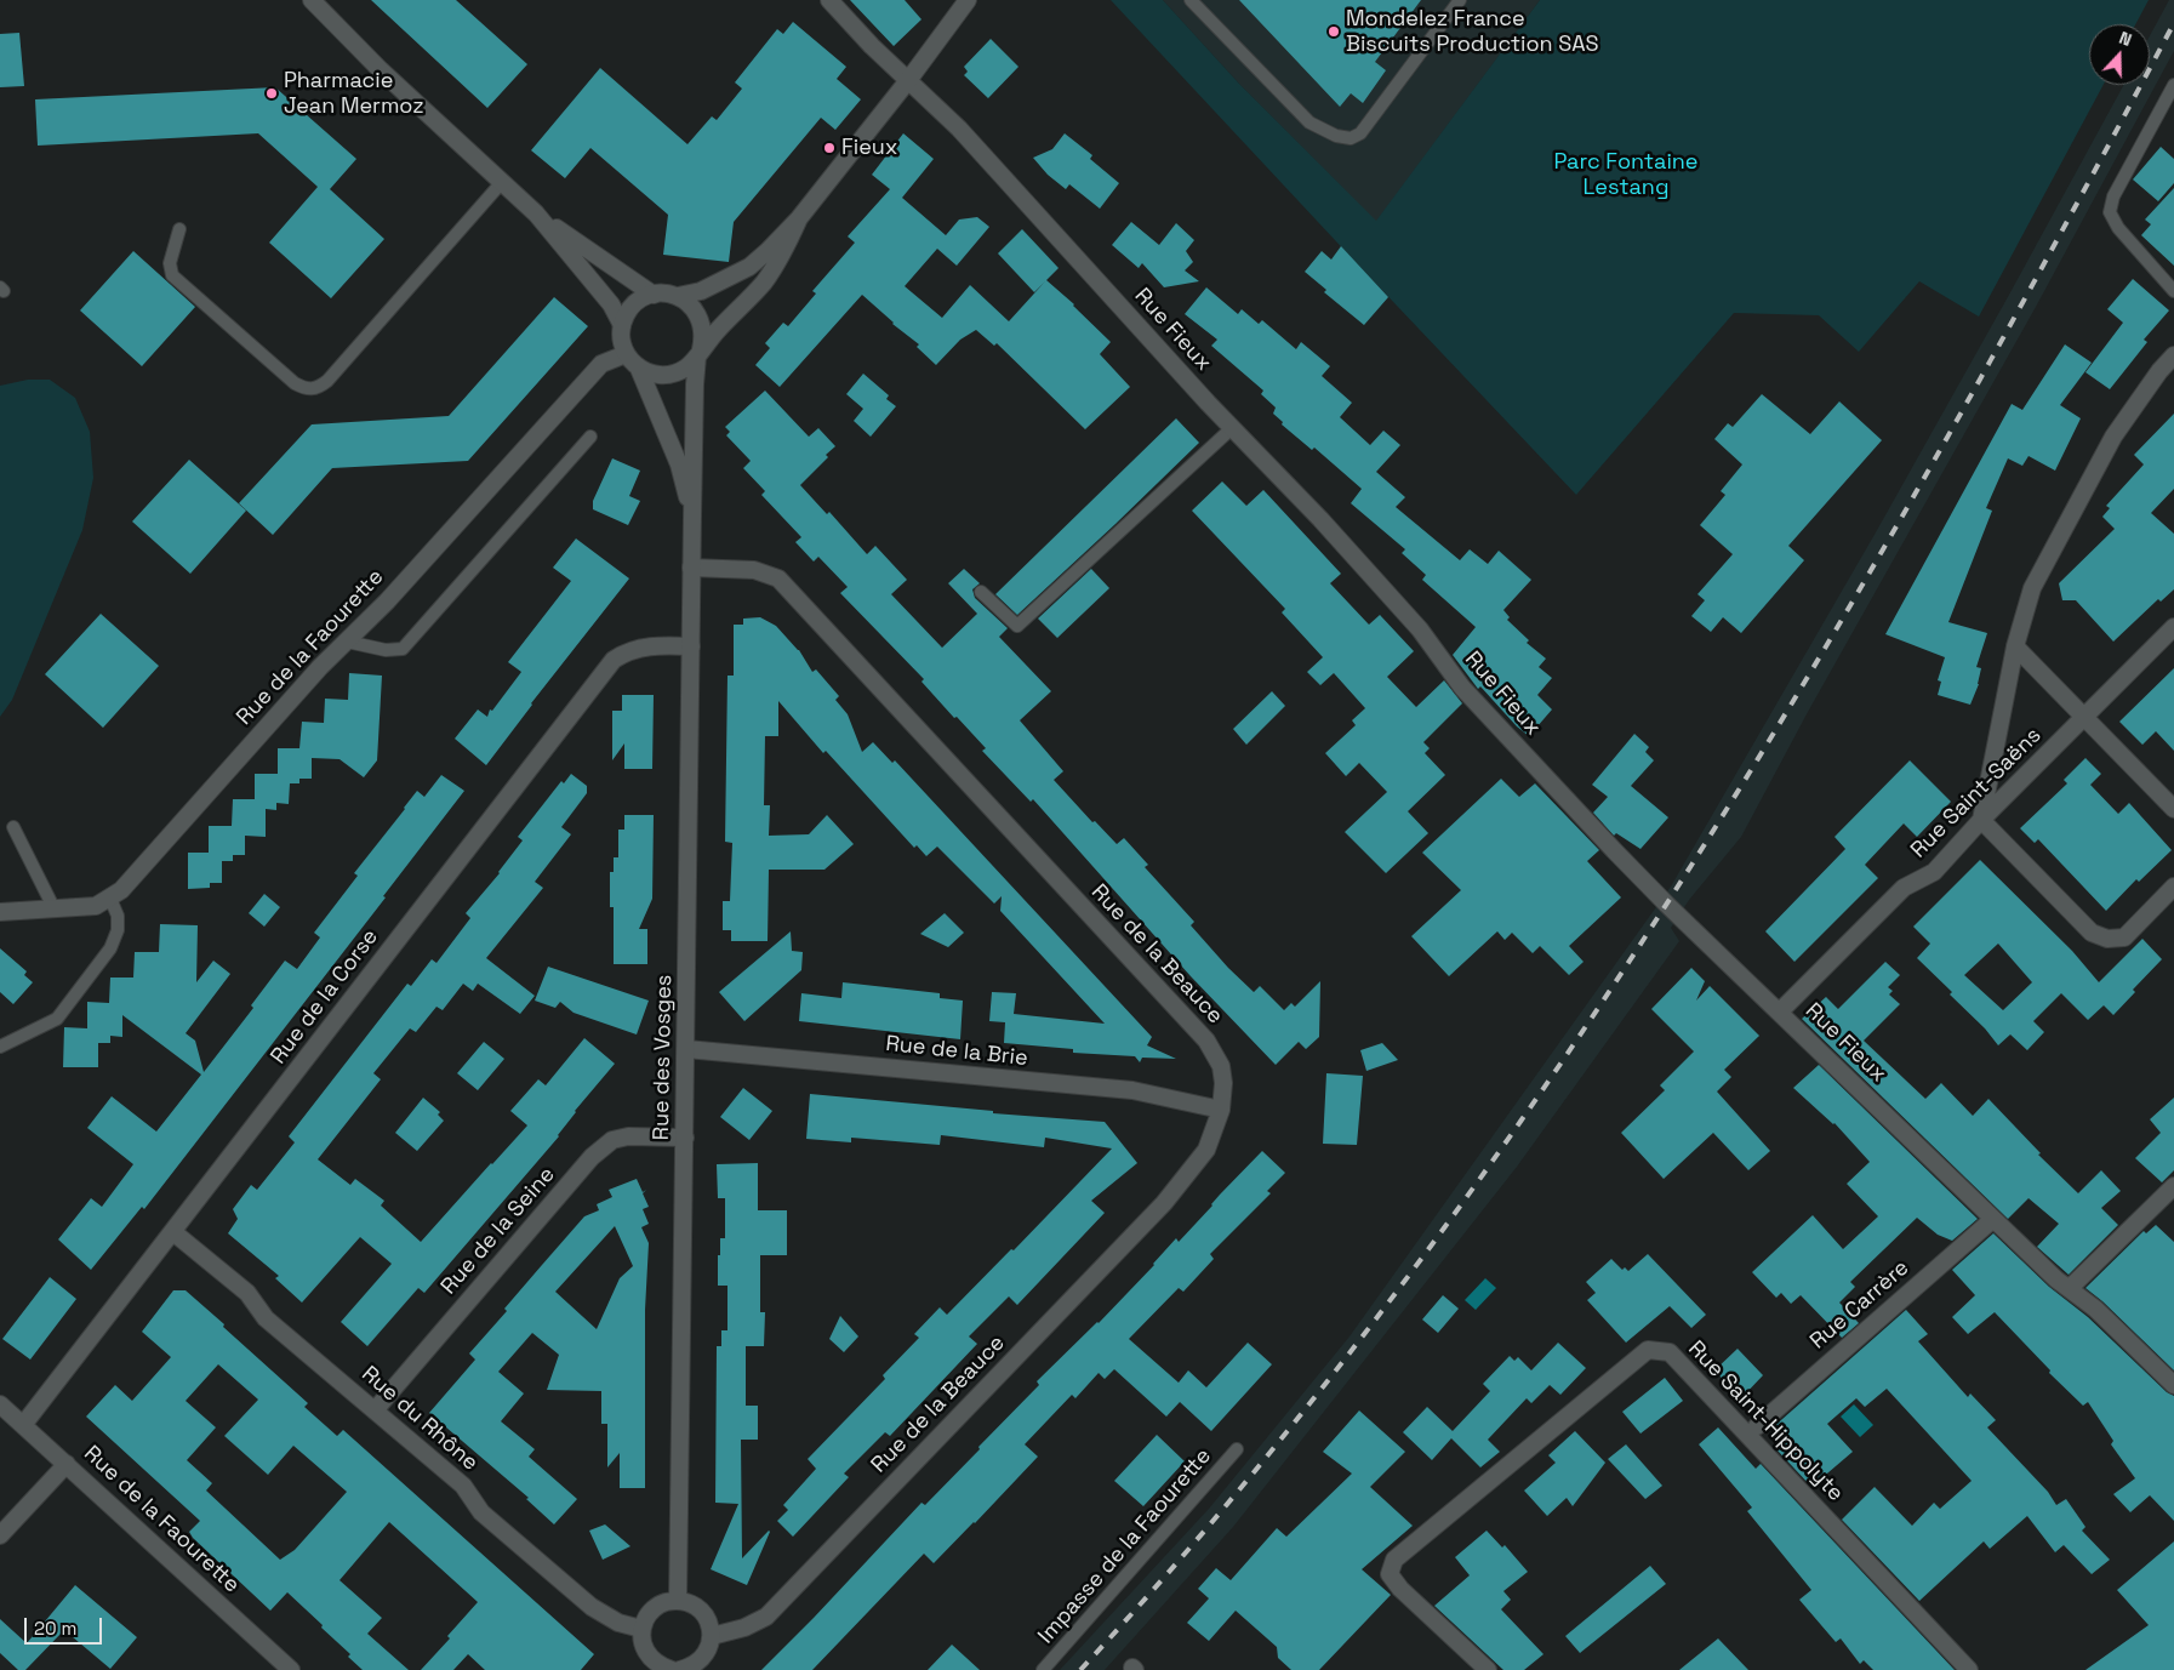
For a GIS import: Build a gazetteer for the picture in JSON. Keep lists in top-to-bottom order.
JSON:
{
  "streets": {
    "street": [
      "Rue Fieux",
      "Rue de la Faourette",
      "Rue Saint-Saëns",
      "Rue de la Beauce",
      "Rue de la Corse",
      "Rue de la Brie",
      "Rue des Vosges",
      "Rue de la Seine",
      "Rue Carrère",
      "Rue du Rhône",
      "Rue Saint-Hippolyte"
    ],
    "lane": ["Impasse de la Faourette"]
  },
  "crossings": [
    ["Rue Fieux", "Rue Saint-Saëns"],
    ["Rue Fieux", "Rue Carrère"],
    ["Rue de la Faourette", "Rue de la Corse"],
    ["Rue de la Faourette", "Rue des Vosges"],
    ["Rue de la Beauce", "Rue de la Brie"],
    ["Rue de la Beauce", "Rue des Vosges"],
    ["Rue de la Corse", "Rue des Vosges"],
    ["Rue de la Corse", "Rue du Rhône"],
    ["Rue de la Brie", "Rue des Vosges"],
    ["Rue des Vosges", "Rue de la Seine"],
    ["Rue de la Seine", "Rue du Rhône"]
  ],
  "parks": ["Parc Fontaine Lestang"],
  "places": ["Mondelez France Biscuits Production SAS", "Pharmacie Jean Mermoz", "Fieux"],
  "scale_bar": "20 m",
  "north": "top"
}
